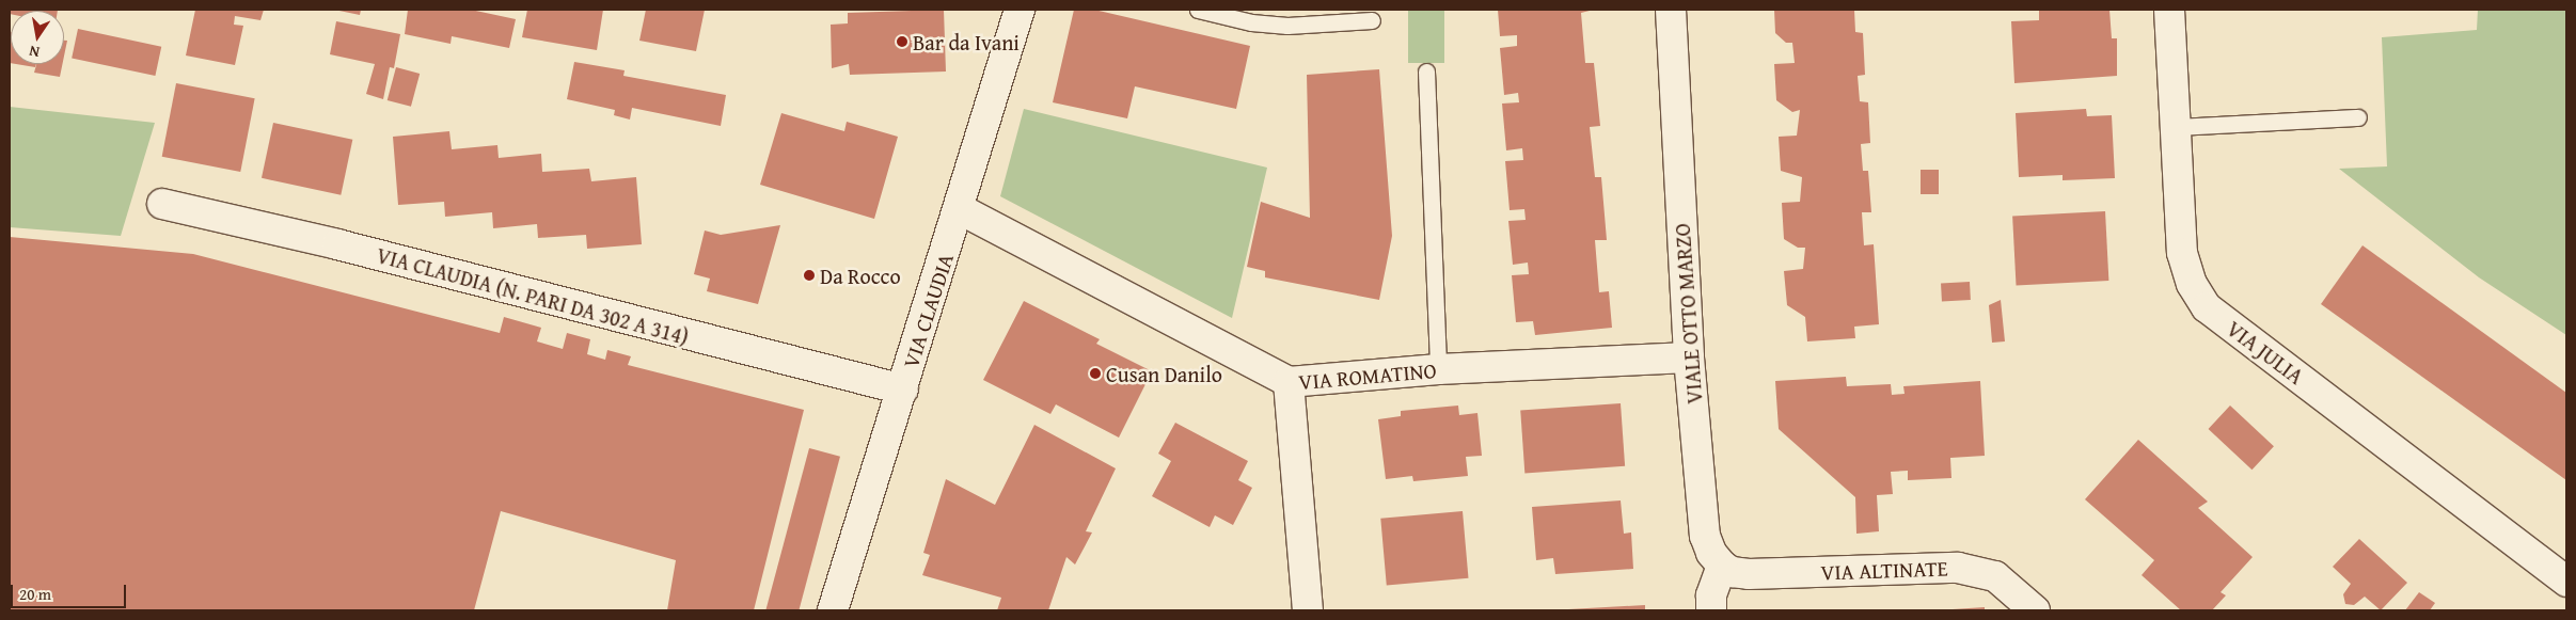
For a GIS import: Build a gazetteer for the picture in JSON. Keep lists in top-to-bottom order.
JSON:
{
  "streets": {
    "street": [
      "VIA CLAUDIA (N. PARI DA 302 A 314)",
      "VIA CLAUDIA",
      "VIALE OTTO MARZO",
      "VIA JULIA",
      "VIA ROMATINO",
      "VIA ALTINATE"
    ]
  },
  "crossings": [
    ["VIA CLAUDIA (N. PARI DA 302 A 314)", "VIA CLAUDIA"],
    ["VIA CLAUDIA", "VIA ROMATINO"],
    ["VIALE OTTO MARZO", "VIA ROMATINO"],
    ["VIALE OTTO MARZO", "VIA ALTINATE"]
  ],
  "places": ["Bar da Ivani", "Da Rocco", "Cusan Danilo"],
  "scale_bar": "20 m",
  "north": "bottom"
}
